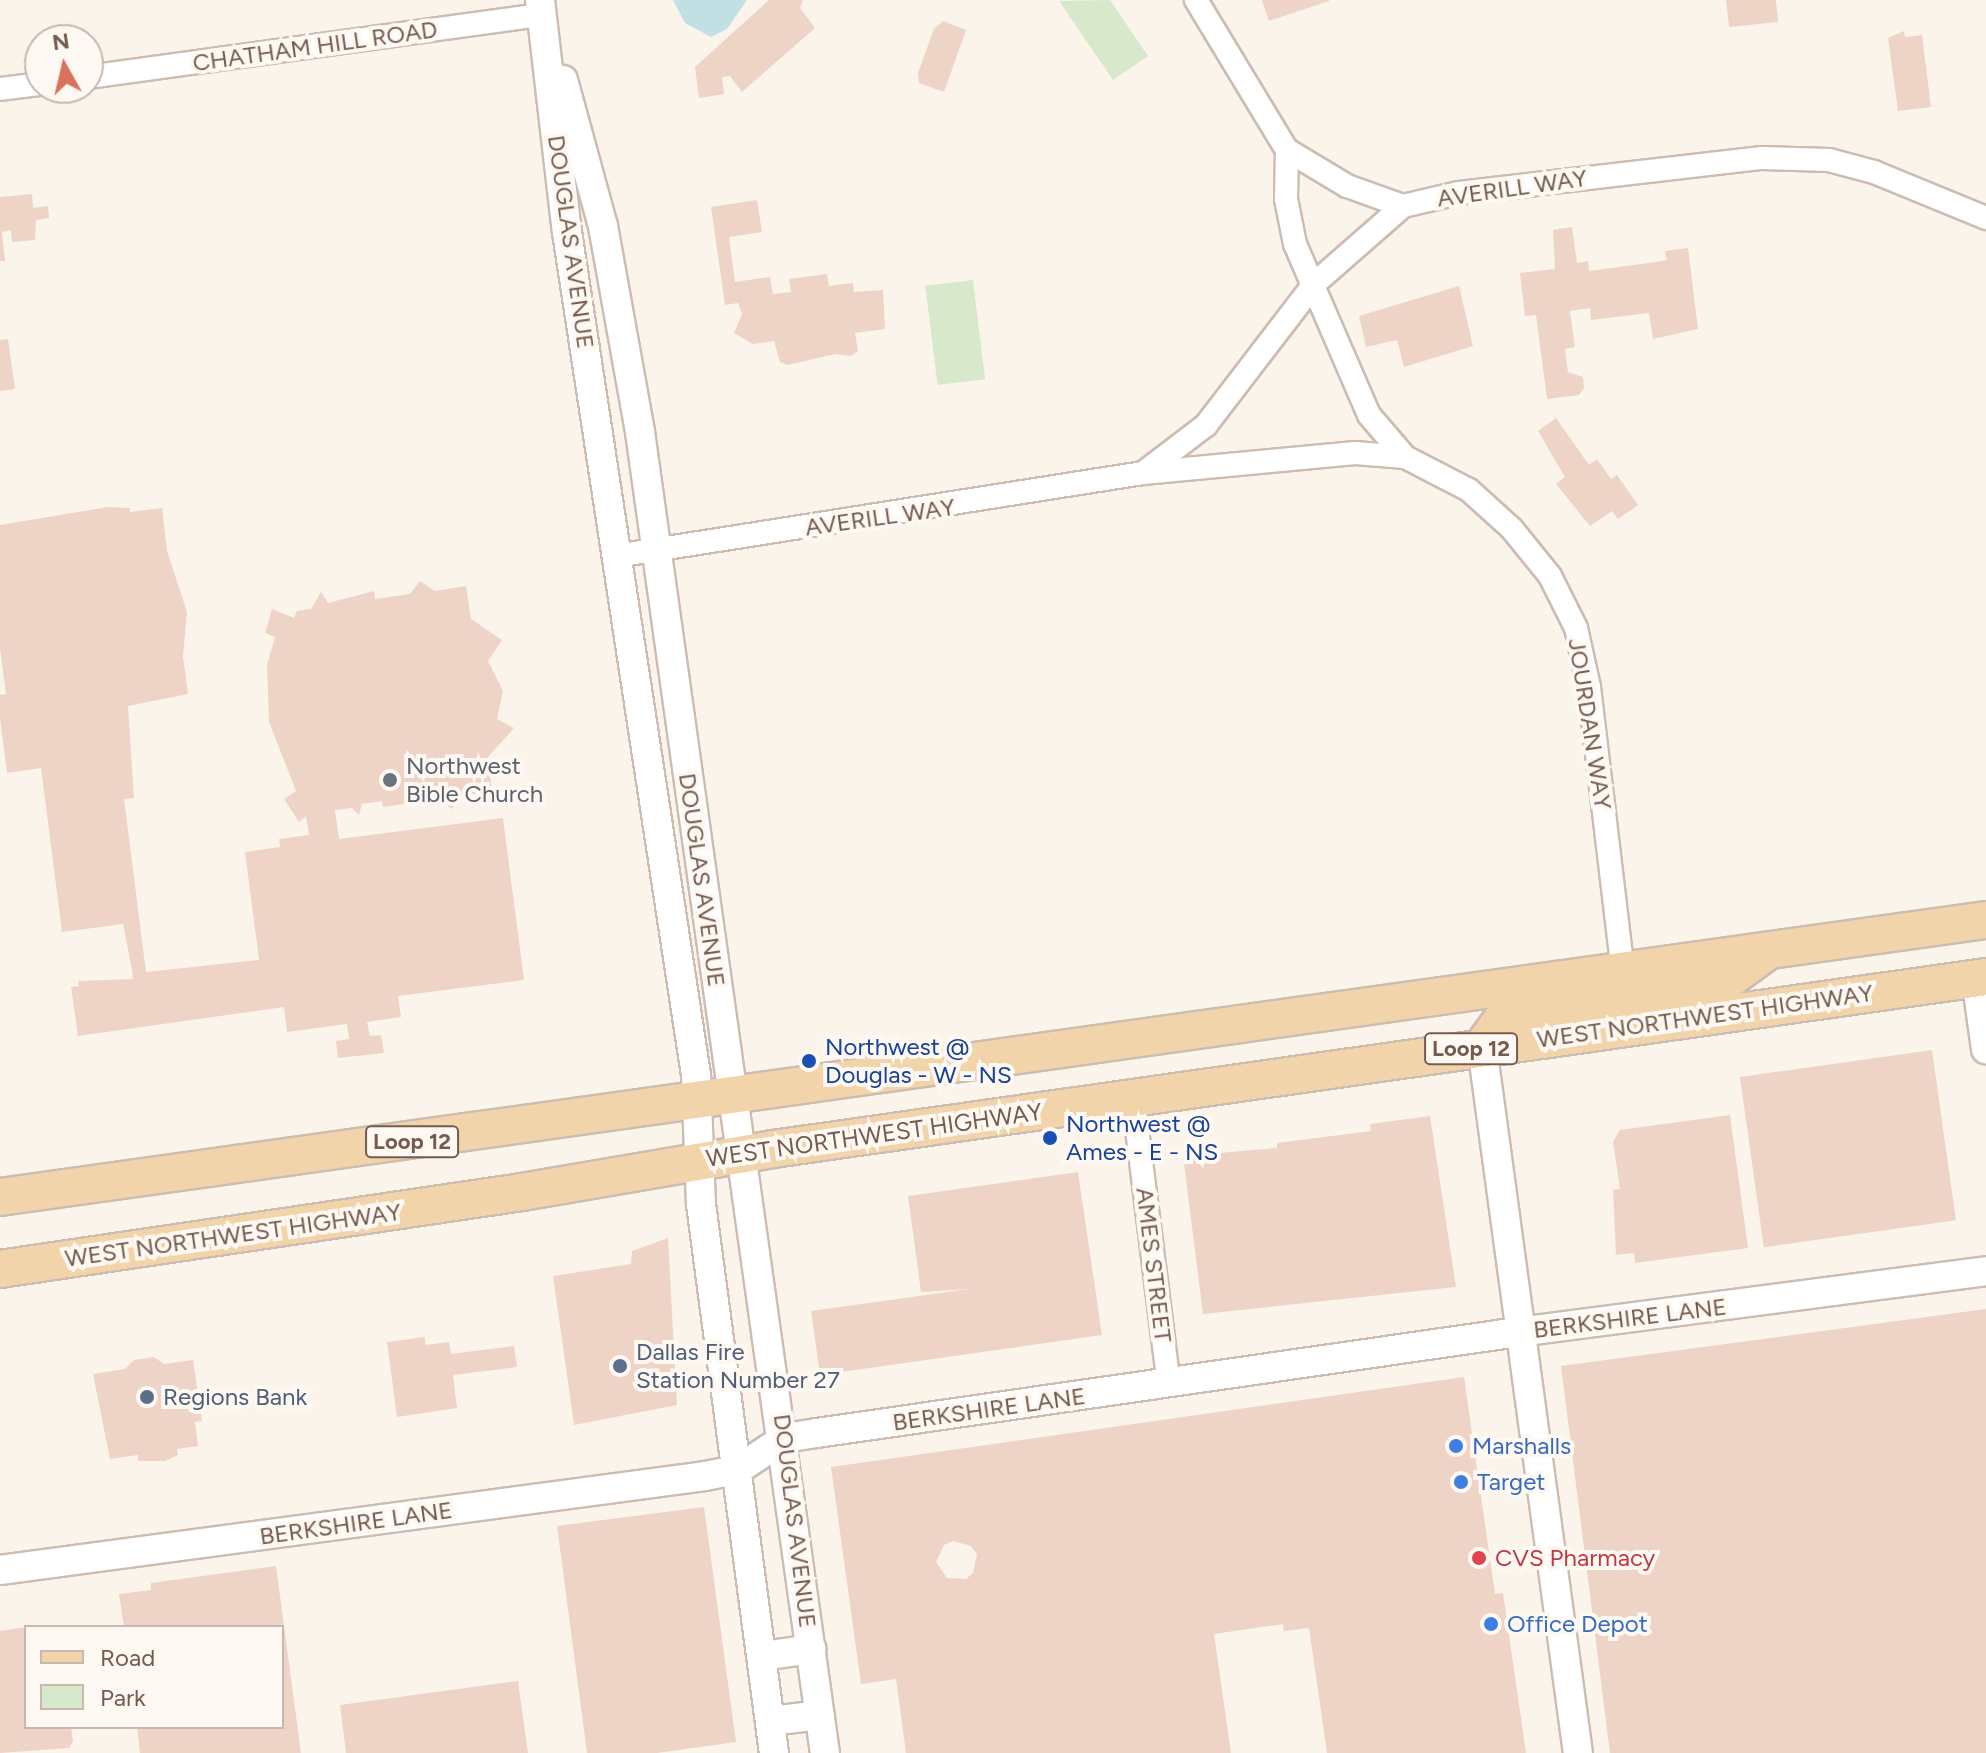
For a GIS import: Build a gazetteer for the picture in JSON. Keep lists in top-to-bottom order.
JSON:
{
  "streets": {
    "main road": ["WEST NORTHWEST HIGHWAY", "Loop 12"],
    "street": [
      "CHATHAM HILL ROAD",
      "AVERILL WAY",
      "DOUGLAS AVENUE",
      "JOURDAN WAY",
      "AMES STREET",
      "BERKSHIRE LANE"
    ]
  },
  "crossings": [
    ["CHATHAM HILL ROAD", "DOUGLAS AVENUE"],
    ["AVERILL WAY", "DOUGLAS AVENUE"],
    ["AVERILL WAY", "JOURDAN WAY"],
    ["DOUGLAS AVENUE", "WEST NORTHWEST HIGHWAY"],
    ["DOUGLAS AVENUE", "Loop 12"],
    ["DOUGLAS AVENUE", "BERKSHIRE LANE"],
    ["JOURDAN WAY", "Loop 12"],
    ["WEST NORTHWEST HIGHWAY", "AMES STREET"],
    ["AMES STREET", "BERKSHIRE LANE"]
  ],
  "places": [
    "Northwest Bible Church",
    "Northwest @ Douglas - W - NS",
    "Northwest @ Ames - E - NS",
    "Dallas Fire Station Number 27",
    "Regions Bank",
    "Marshalls",
    "Target",
    "CVS Pharmacy",
    "Office Depot"
  ],
  "legend": ["Road", "Park"],
  "north": "top"
}
